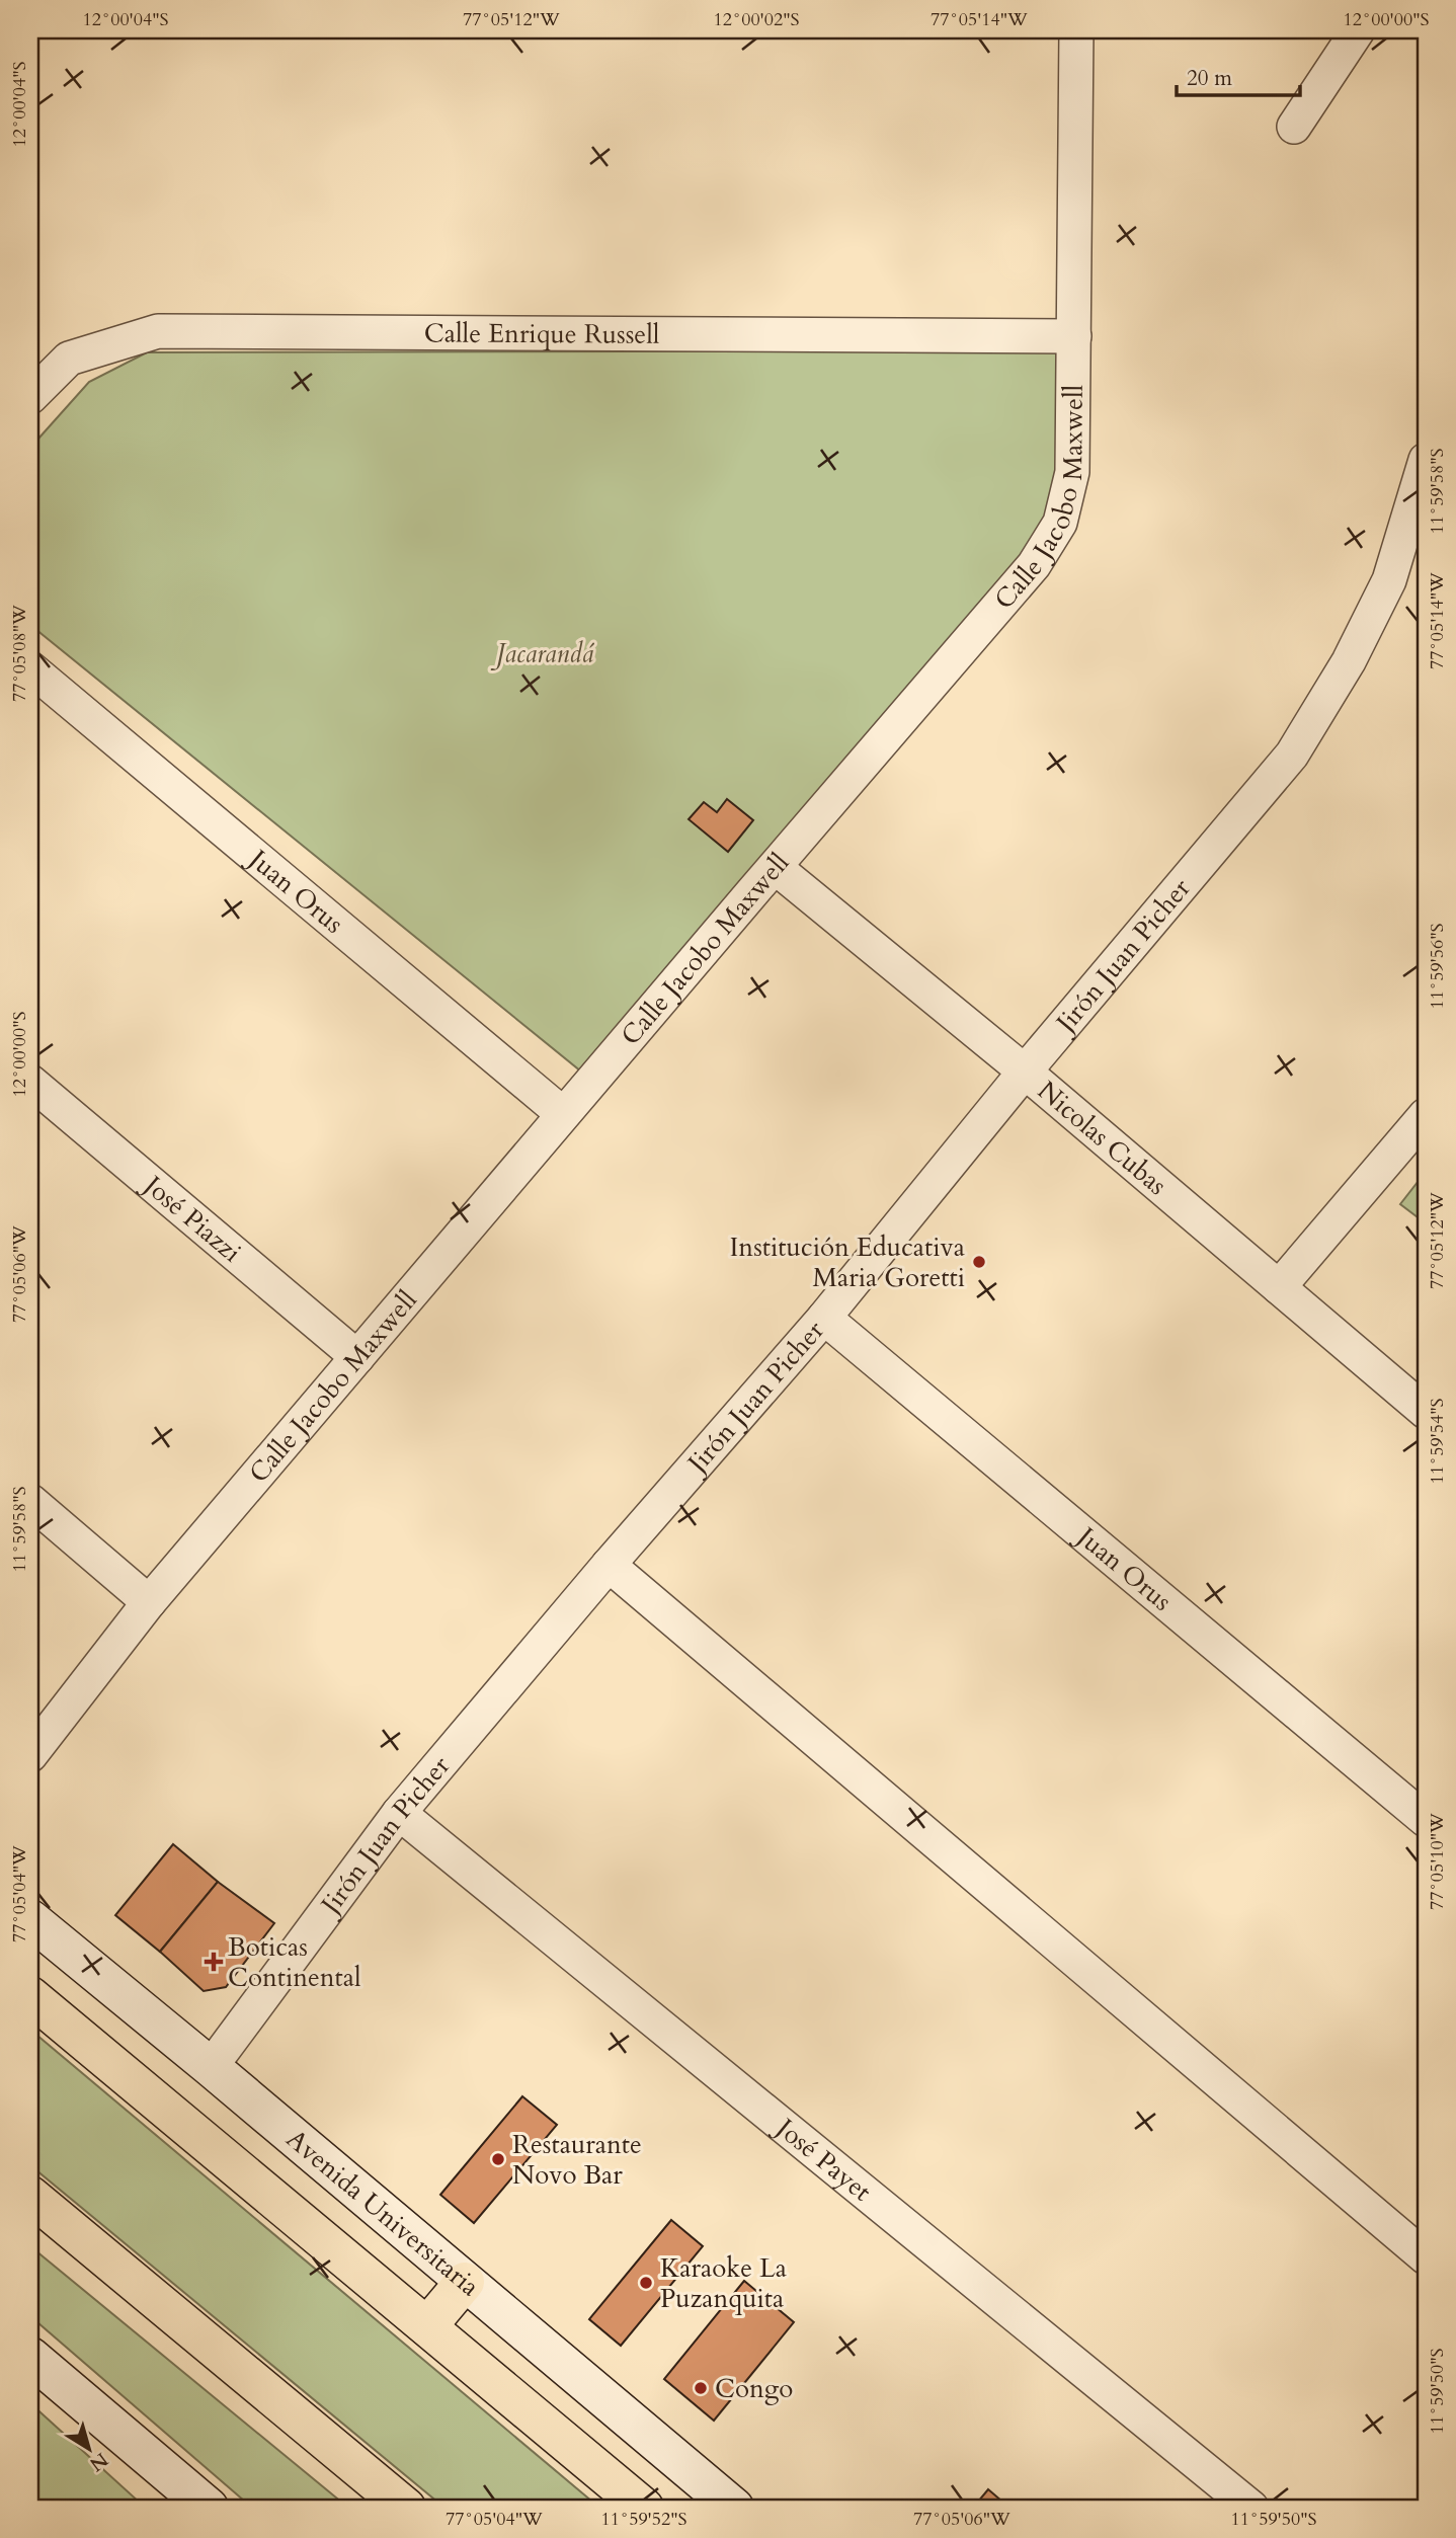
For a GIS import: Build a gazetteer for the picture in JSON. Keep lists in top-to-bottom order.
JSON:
{
  "streets": {
    "main road": ["Avenida Universitaria"],
    "street": [
      "Calle Enrique Russell",
      "Calle Jacobo Maxwell",
      "Juan Orus",
      "Jirón Juan Picher",
      "Nicolas Cubas",
      "José Piazzi",
      "José Payet"
    ]
  },
  "crossings": [
    ["Calle Enrique Russell", "Calle Jacobo Maxwell"],
    ["Calle Jacobo Maxwell", "Juan Orus"],
    ["Calle Jacobo Maxwell", "Nicolas Cubas"],
    ["Calle Jacobo Maxwell", "José Piazzi"],
    ["Juan Orus", "Jirón Juan Picher"],
    ["Jirón Juan Picher", "Nicolas Cubas"],
    ["Jirón Juan Picher", "José Payet"],
    ["Jirón Juan Picher", "Avenida Universitaria"]
  ],
  "parks": ["Jacarandá"],
  "places": {
    "other": [
      "Institución Educativa Maria Goretti",
      "Restaurante Novo Bar",
      "Karaoke La Puzanquita",
      "Congo"
    ],
    "health": ["Boticas Continental"]
  },
  "scale_bar": "20 m",
  "north": "bottom right",
  "coordinates": [
    "12°00'04\"S",
    "77°05'12\"W",
    "12°00'02\"S",
    "77°05'14\"W",
    "12°00'00\"S",
    "11°59'58\"S",
    "77°05'08\"W",
    "11°59'56\"S",
    "77°05'06\"W",
    "11°59'54\"S",
    "77°05'10\"W",
    "77°05'04\"W",
    "11°59'50\"S",
    "11°59'52\"S"
  ]
}
